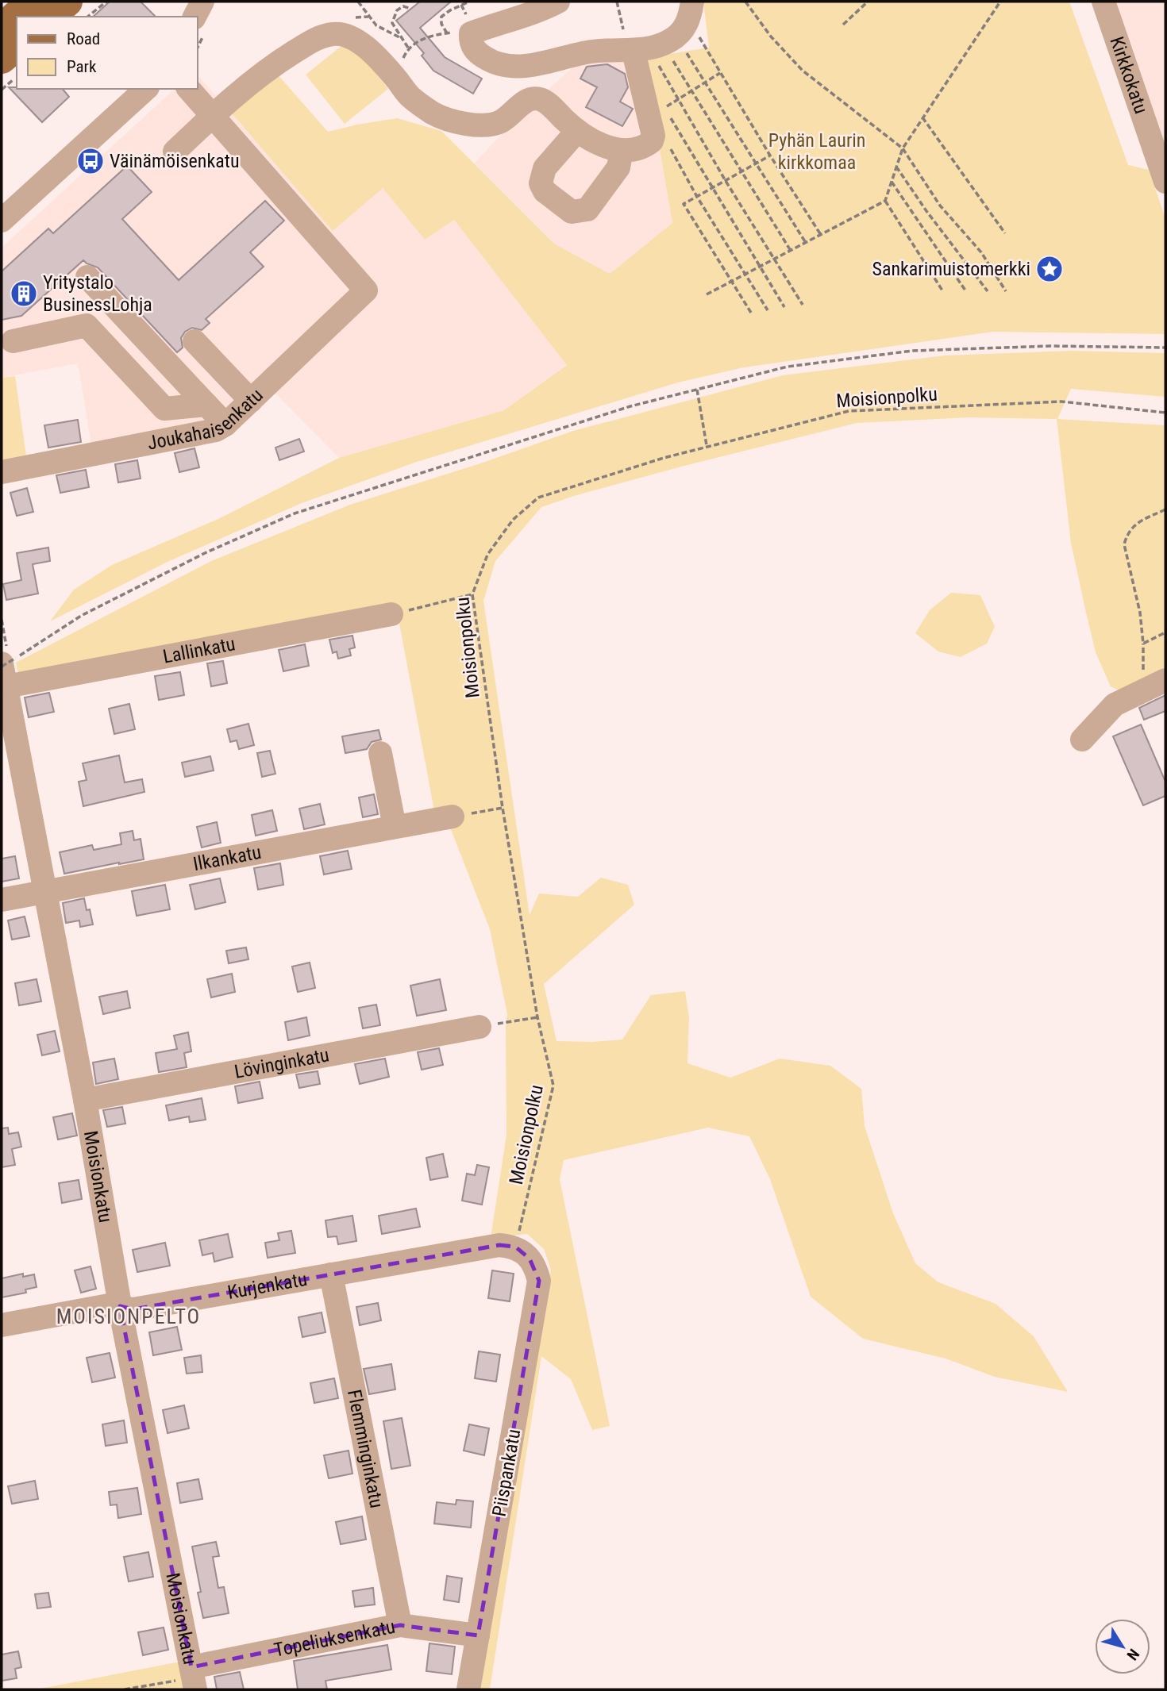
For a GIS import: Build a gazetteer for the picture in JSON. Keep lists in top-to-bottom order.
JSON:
{
  "streets": {
    "street": [
      "Kirkkokatu",
      "Joukahaisenkatu",
      "Lallinkatu",
      "Ilkankatu",
      "Lövinginkatu",
      "Moisionkatu",
      "Kurjenkatu",
      "Flemminginkatu",
      "Piispankatu",
      "Topeliuksenkatu"
    ],
    "path": ["Moisionpolku"]
  },
  "crossings": [
    ["Moisionpolku", "Kurjenkatu"],
    ["Moisionpolku", "Piispankatu"],
    ["Lallinkatu", "Moisionkatu"],
    ["Ilkankatu", "Moisionkatu"],
    ["Lövinginkatu", "Moisionkatu"],
    ["Moisionkatu", "Kurjenkatu"],
    ["Moisionkatu", "Topeliuksenkatu"],
    ["Kurjenkatu", "Flemminginkatu"],
    ["Kurjenkatu", "Piispankatu"],
    ["Flemminginkatu", "Topeliuksenkatu"],
    ["Piispankatu", "Topeliuksenkatu"]
  ],
  "districts": ["MOISIONPELTO"],
  "parks": ["Pyhän Laurin kirkkomaa"],
  "places": {
    "bus stop": ["Väinämöisenkatu"],
    "place": ["Sankarimuistomerkki"],
    "building": ["Yritystalo BusinessLohja"]
  },
  "legend": ["Road", "Park"],
  "north": "bottom right"
}
